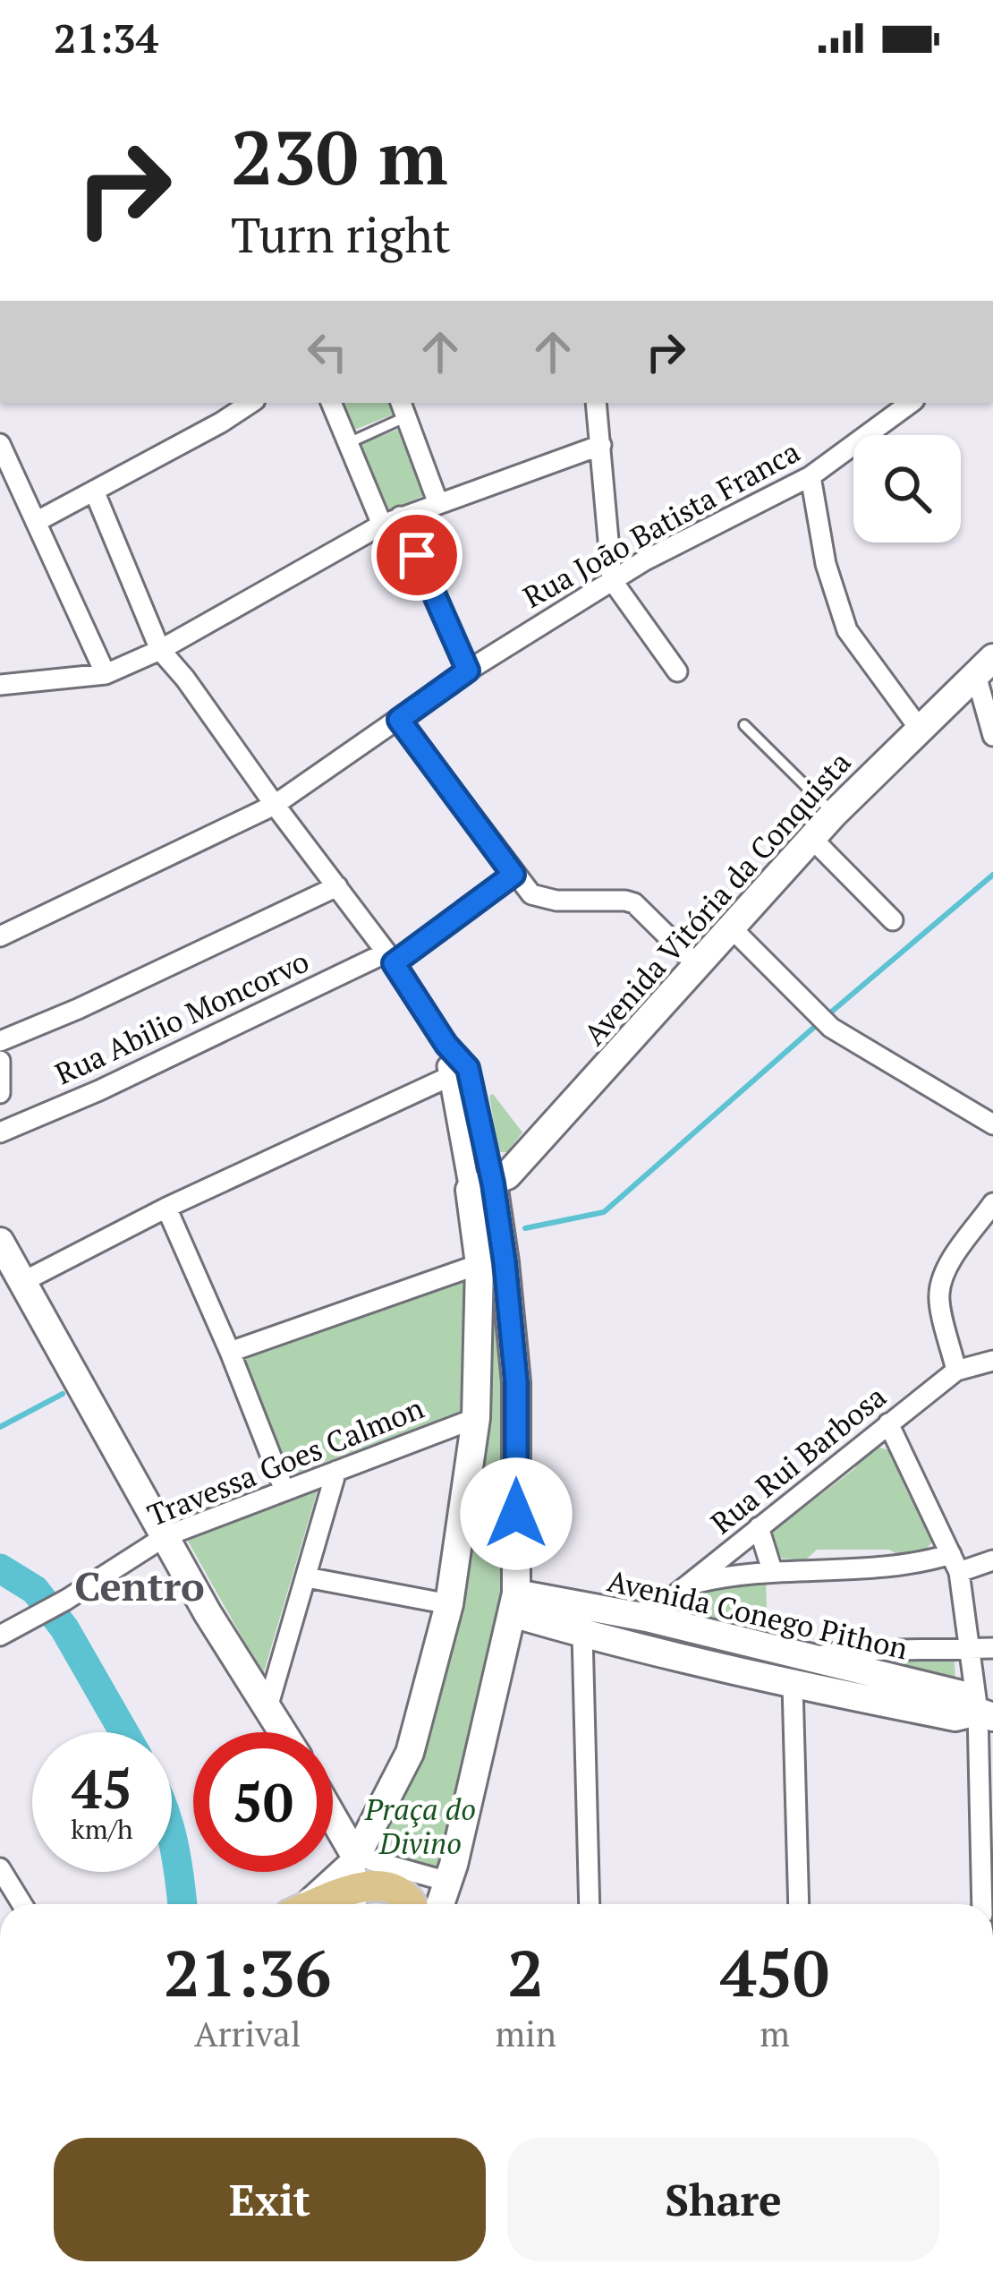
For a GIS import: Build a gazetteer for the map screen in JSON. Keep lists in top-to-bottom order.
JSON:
{
  "streets": {
    "main road": ["Avenida Vitória da Conquista", "Avenida Conego Pithon"],
    "street": [
      "Rua João Batista Franca",
      "Rua Abilio Moncorvo",
      "Rua Rui Barbosa",
      "Travessa Goes Calmon"
    ]
  },
  "crossings": [
    ["Rua Rui Barbosa", "Avenida Conego Pithon"]
  ],
  "districts": ["Centro"],
  "parks": ["Praça do Divino"],
  "page": {
    "status": "21:34",
    "turn": ["230 m", "Turn right"],
    "speed": "45 km/h",
    "limit": "50",
    "eta": [
      "21:36",
      "Arrival",
      "2",
      "min",
      "450",
      "m"
    ],
    "buttons": ["Exit", "Share"]
  }
}
